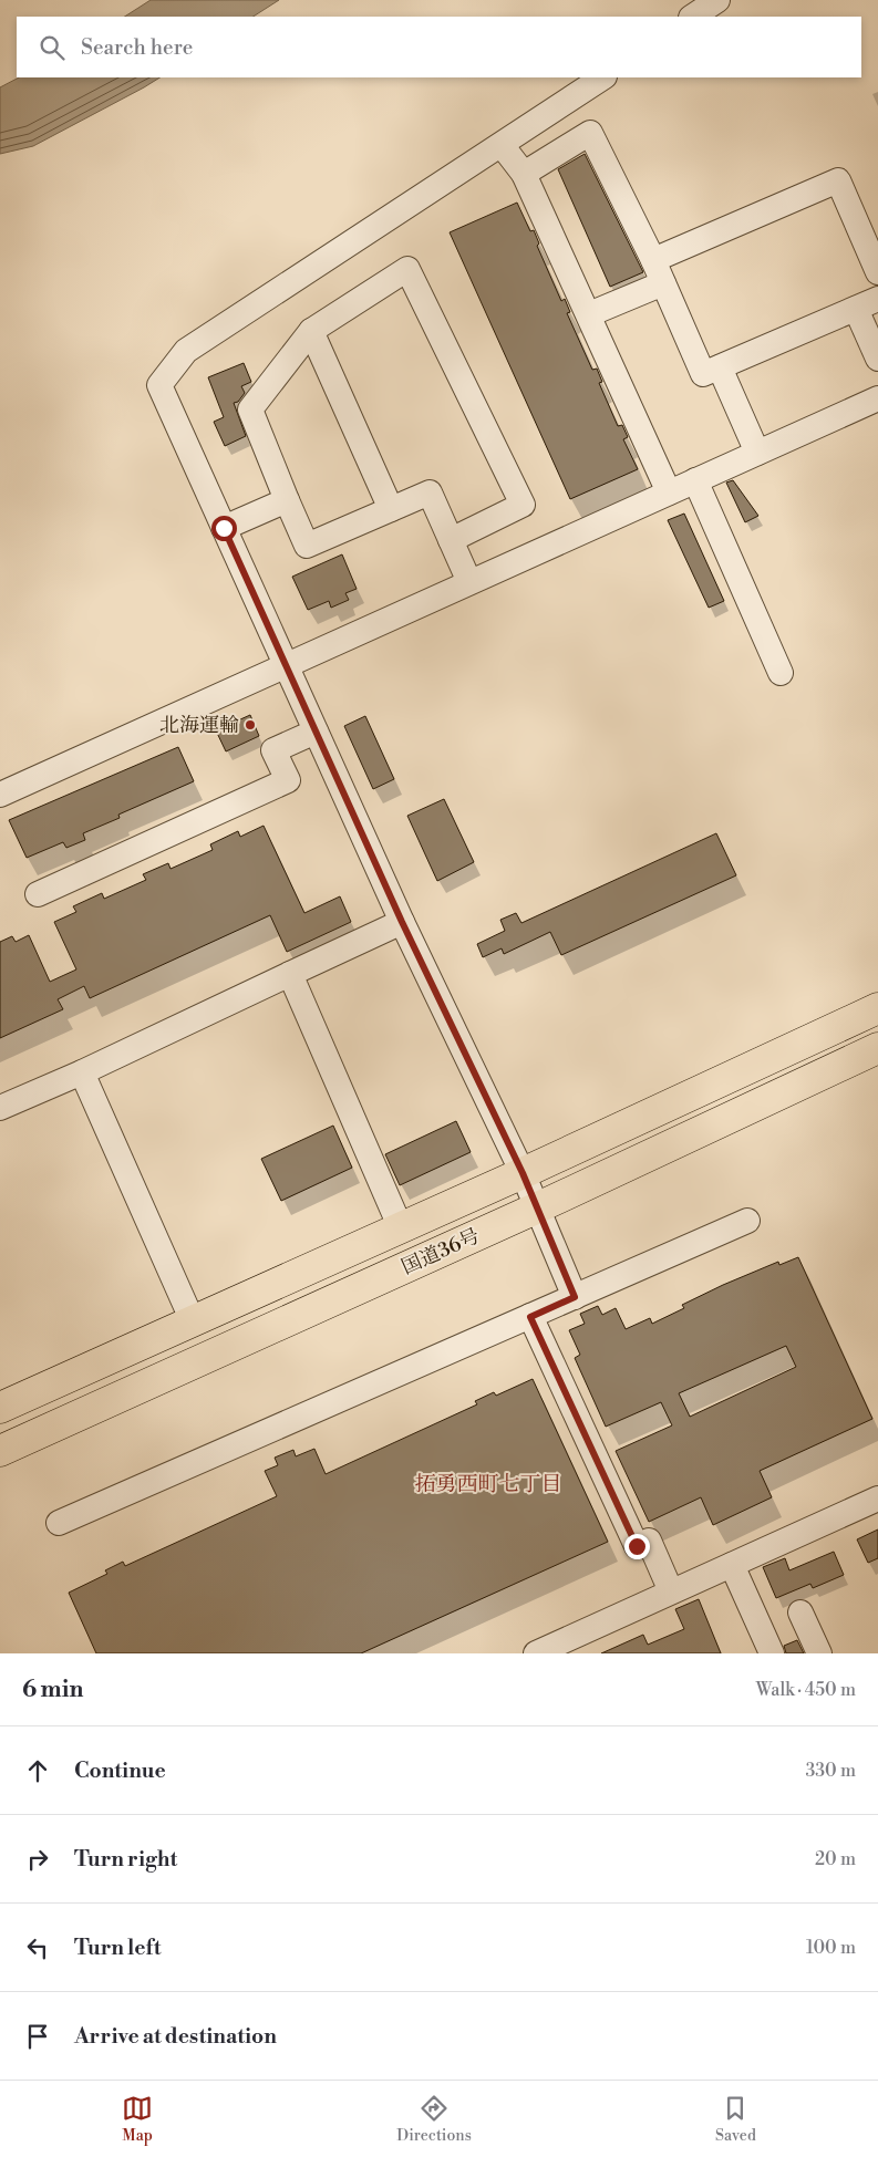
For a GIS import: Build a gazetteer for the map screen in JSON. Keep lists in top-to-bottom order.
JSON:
{
  "streets": {
    "highway": ["国道36号"]
  },
  "districts": ["拓勇西町七丁目"],
  "places": ["北海運輸"],
  "page": {
    "search": "Search here",
    "heading": ["6 min", "Walk · 450 m"],
    "list": [
      ["Continue", "330 m"],
      ["Turn right", "20 m"],
      ["Turn left", "100 m"],
      "Arrive at destination"
    ],
    "nav": ["Map", "Directions", "Saved"]
  }
}
